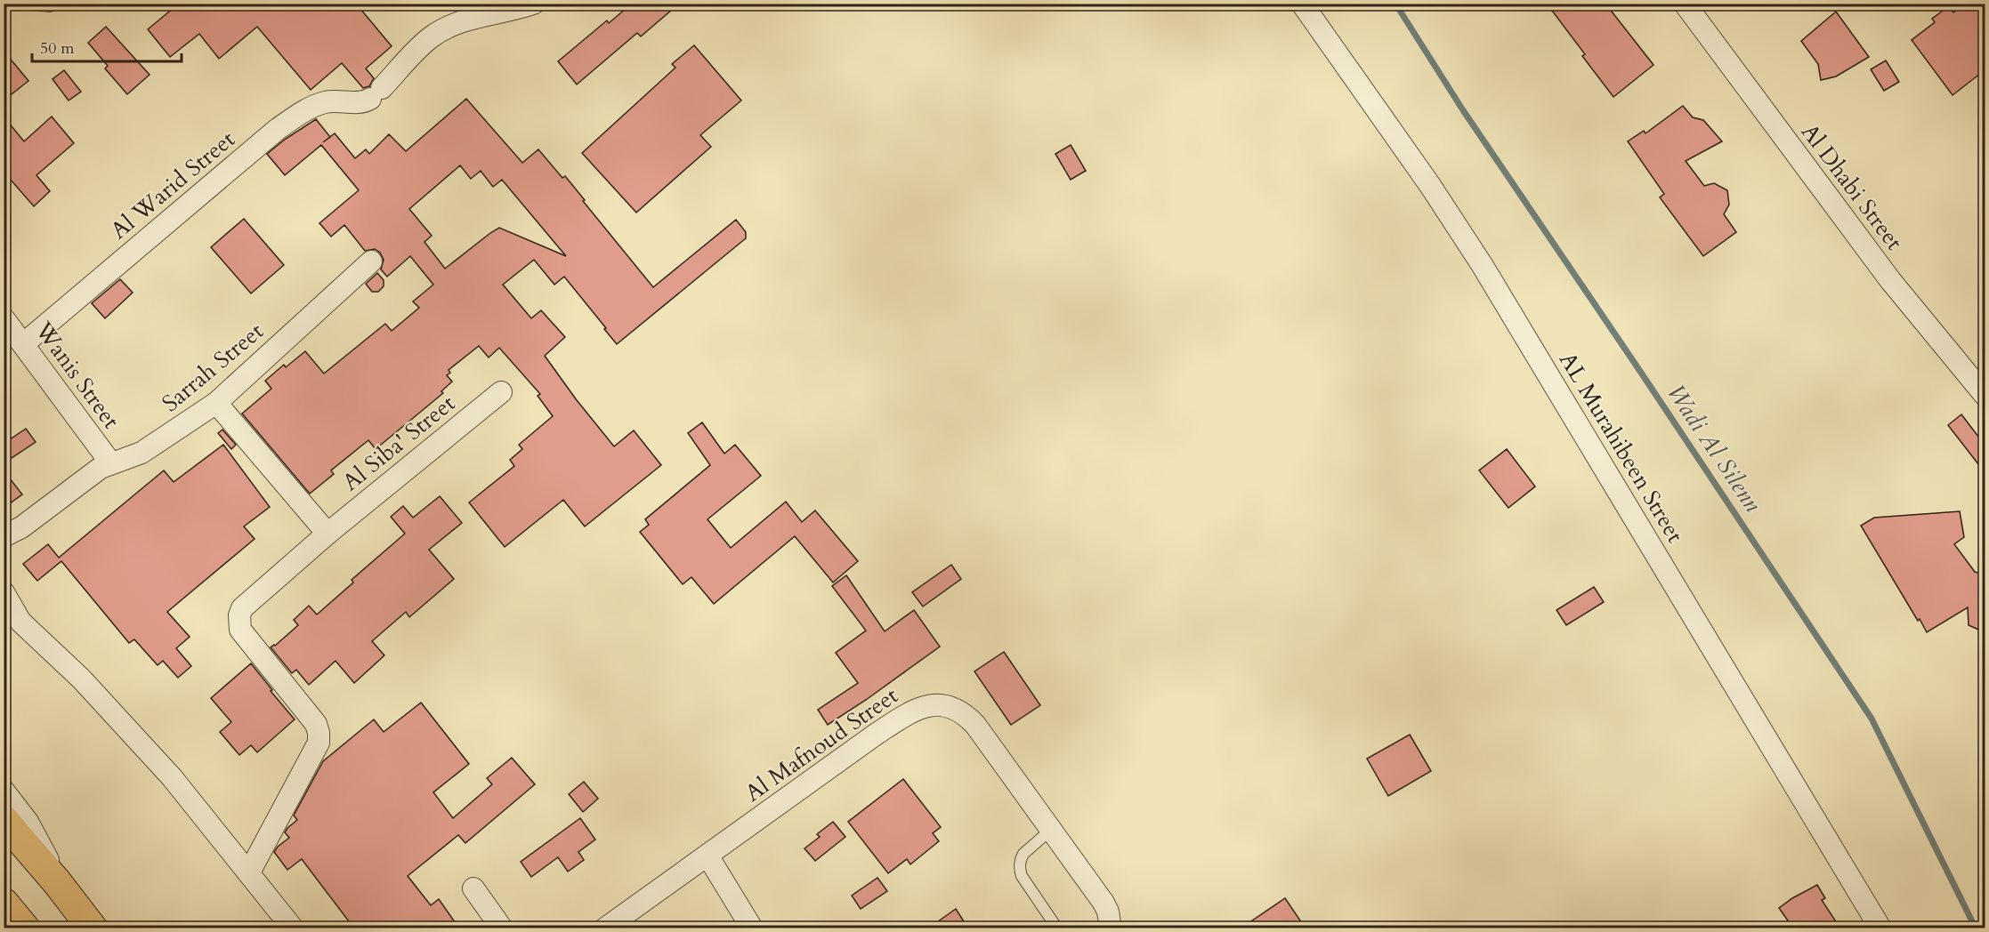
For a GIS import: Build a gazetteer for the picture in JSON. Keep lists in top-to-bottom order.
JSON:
{
  "streets": {
    "street": [
      "Al Warid Street",
      "Al Dhabi Street",
      "Sarrah Street",
      "Wanis Street",
      "Al Siba' Street",
      "AL Murahibeen Street",
      "Al Mafnoud Street"
    ]
  },
  "crossings": [
    ["Al Warid Street", "Wanis Street"],
    ["Sarrah Street", "Wanis Street"]
  ],
  "water": ["Wadi Al Silenn"],
  "scale_bar": "50 m"
}
